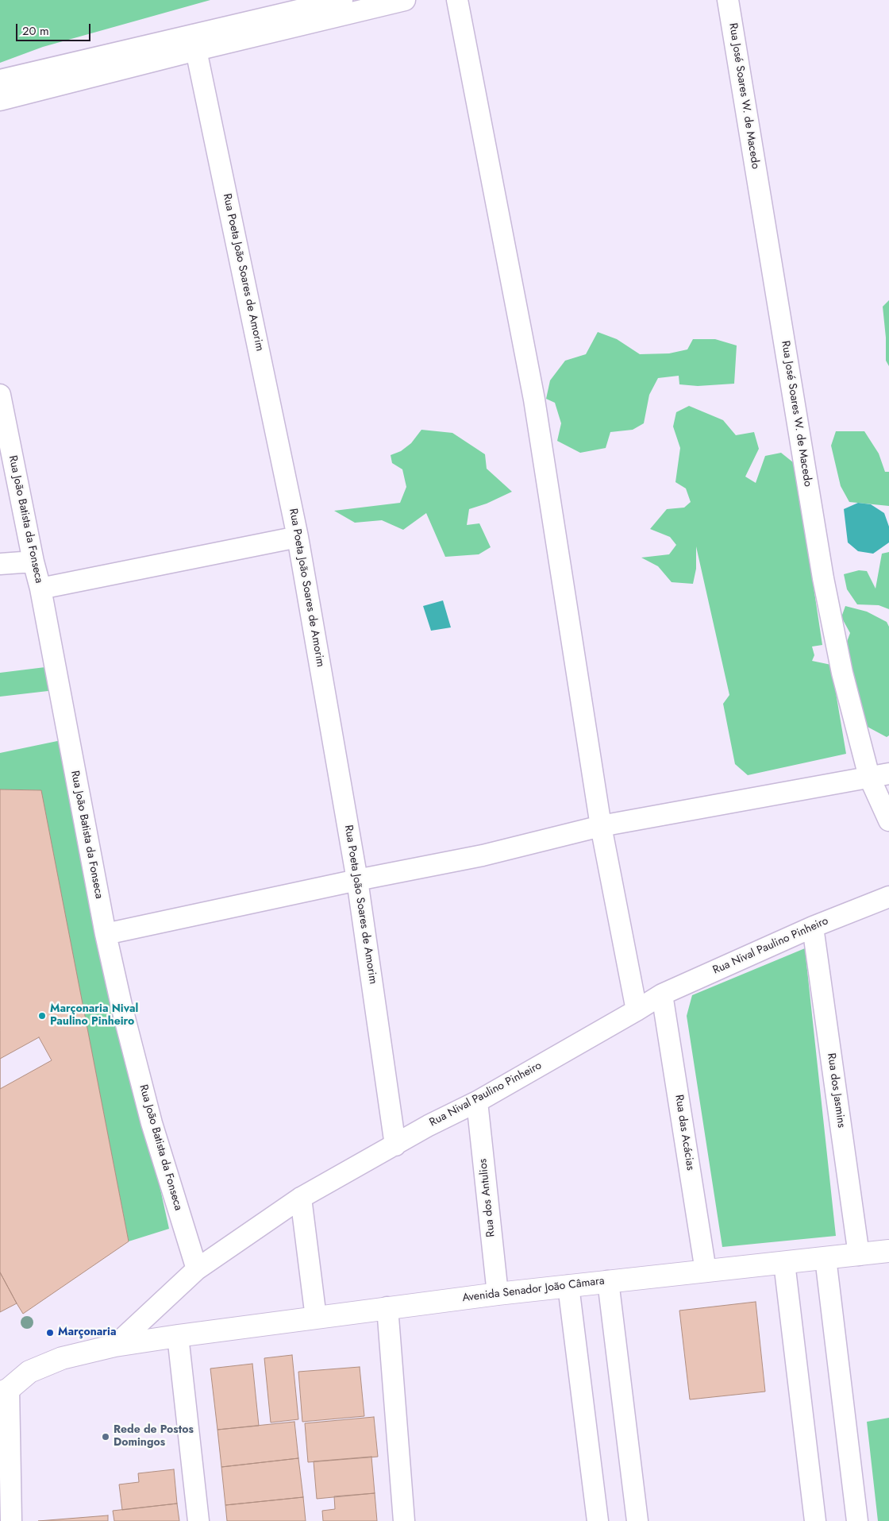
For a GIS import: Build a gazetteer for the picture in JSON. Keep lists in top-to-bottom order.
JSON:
{
  "streets": {
    "main road": ["Avenida Senador João Câmara"],
    "street": [
      "Rua José Soares W. de Macedo",
      "Rua Poeta João Soares de Amorim",
      "Rua João Batista da Fonseca",
      "Rua Nival Paulino Pinheiro",
      "Rua dos Jasmins",
      "Rua das Acácias",
      "Rua dos Antulios"
    ]
  },
  "crossings": [
    ["Rua Poeta João Soares de Amorim", "Rua Nival Paulino Pinheiro"],
    ["Rua João Batista da Fonseca", "Rua Nival Paulino Pinheiro"],
    ["Rua Nival Paulino Pinheiro", "Rua dos Jasmins"],
    ["Rua Nival Paulino Pinheiro", "Rua das Acácias"],
    ["Rua Nival Paulino Pinheiro", "Rua dos Antulios"],
    ["Rua Nival Paulino Pinheiro", "Avenida Senador João Câmara"],
    ["Rua dos Jasmins", "Avenida Senador João Câmara"],
    ["Rua das Acácias", "Avenida Senador João Câmara"],
    ["Rua dos Antulios", "Avenida Senador João Câmara"]
  ],
  "places": ["Marçonaria Nival Paulino Pinheiro", "Marçonaria", "Rede de Postos Domingos"],
  "scale_bar": "20 m"
}
